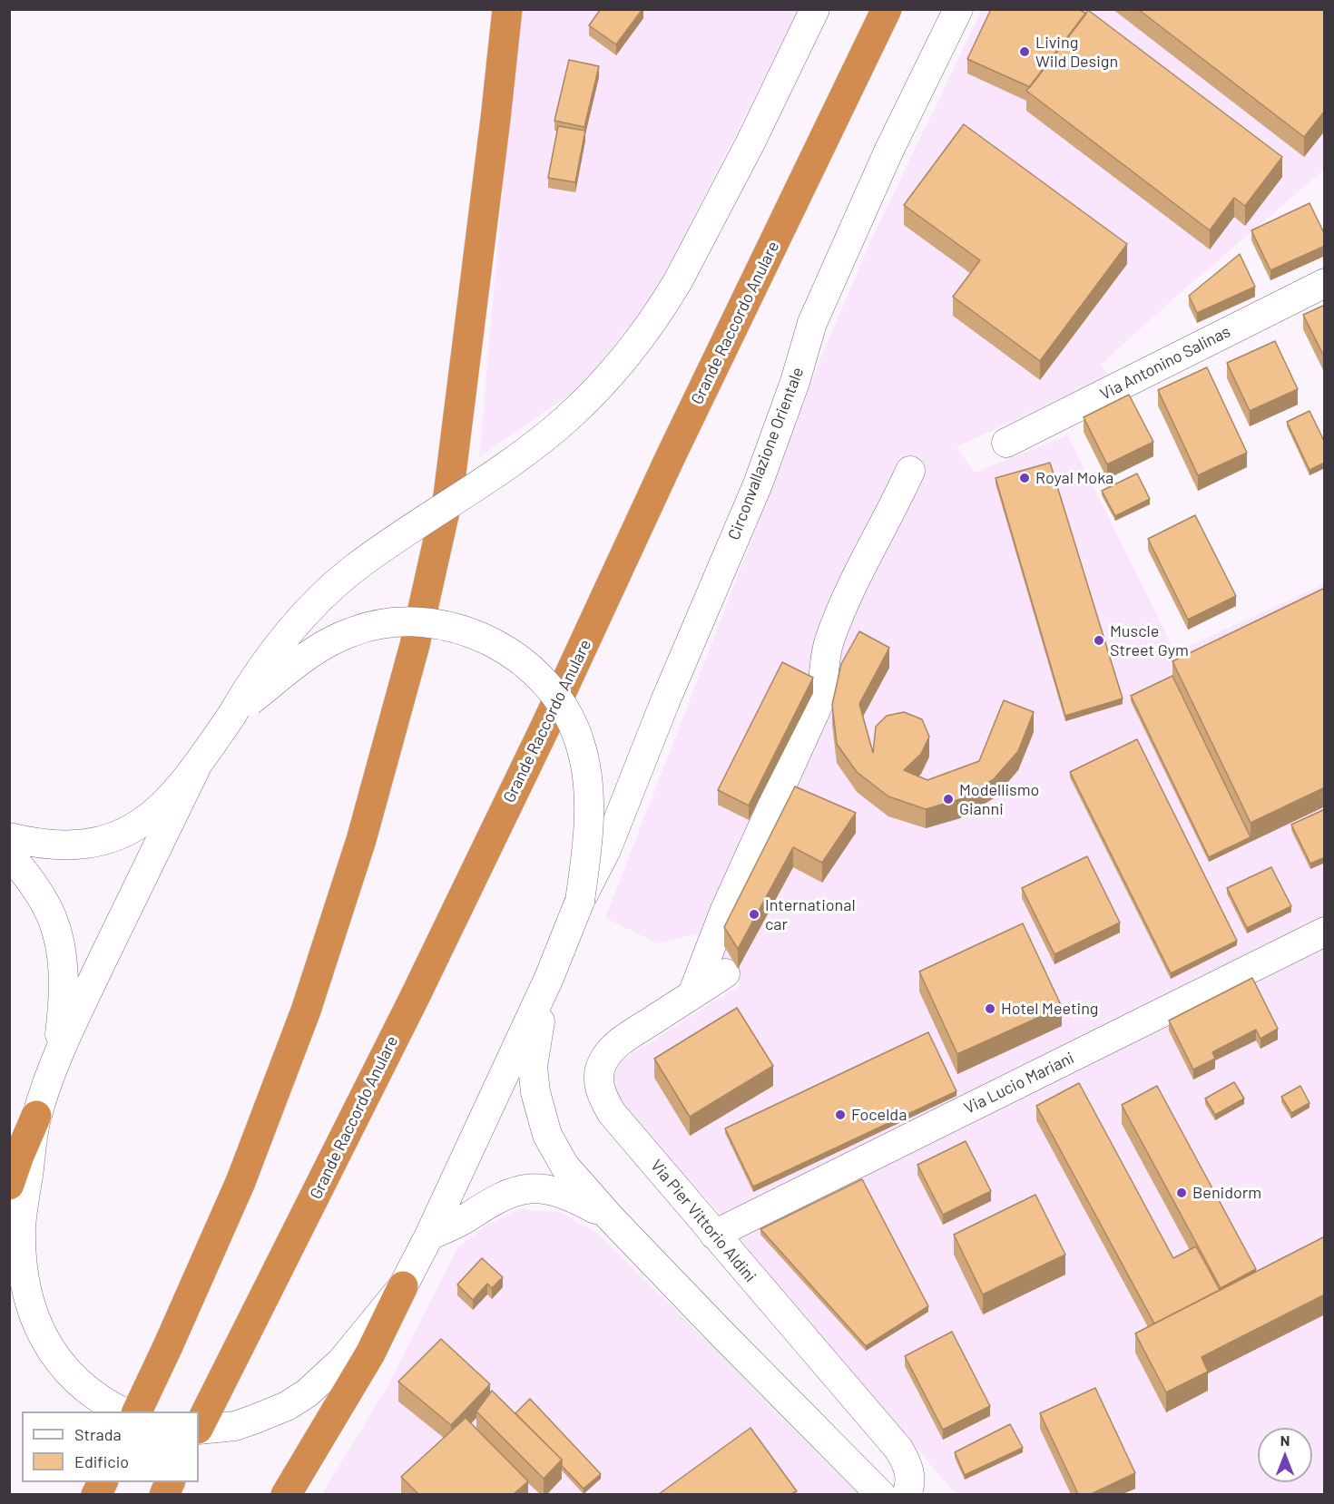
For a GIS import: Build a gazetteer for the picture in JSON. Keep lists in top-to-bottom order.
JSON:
{
  "streets": {
    "highway": ["Grande Raccordo Anulare"],
    "street": [
      "Via Antonino Salinas",
      "Circonvallazione Orientale",
      "Via Lucio Mariani",
      "Via Pier Vittorio Aldini"
    ]
  },
  "crossings": [
    ["Via Lucio Mariani", "Via Pier Vittorio Aldini"]
  ],
  "places": [
    "Living Wild Design",
    "Royal Moka",
    "Muscle Street Gym",
    "Modellismo Gianni",
    "International car",
    "Hotel Meeting",
    "Focelda",
    "Benidorm"
  ],
  "legend": ["Strada", "Edificio"],
  "north": "top"
}
